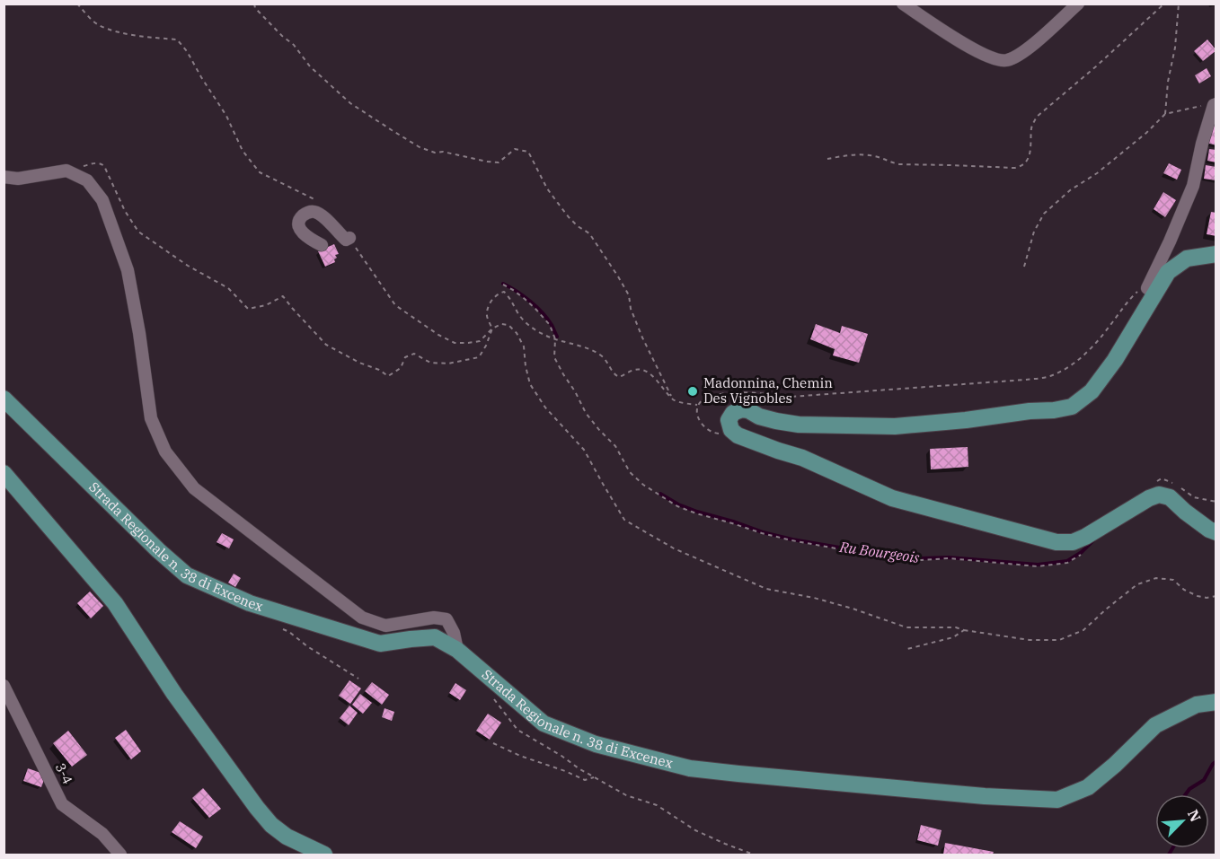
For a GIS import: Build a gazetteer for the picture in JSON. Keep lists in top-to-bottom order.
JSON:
{
  "streets": {
    "main road": ["Strada Regionale n. 38 di Excenex"],
    "street": ["3-4"]
  },
  "water": ["Ru Bourgeois"],
  "places": ["Madonnina, Chemin Des Vignobles"],
  "north": "top right"
}
